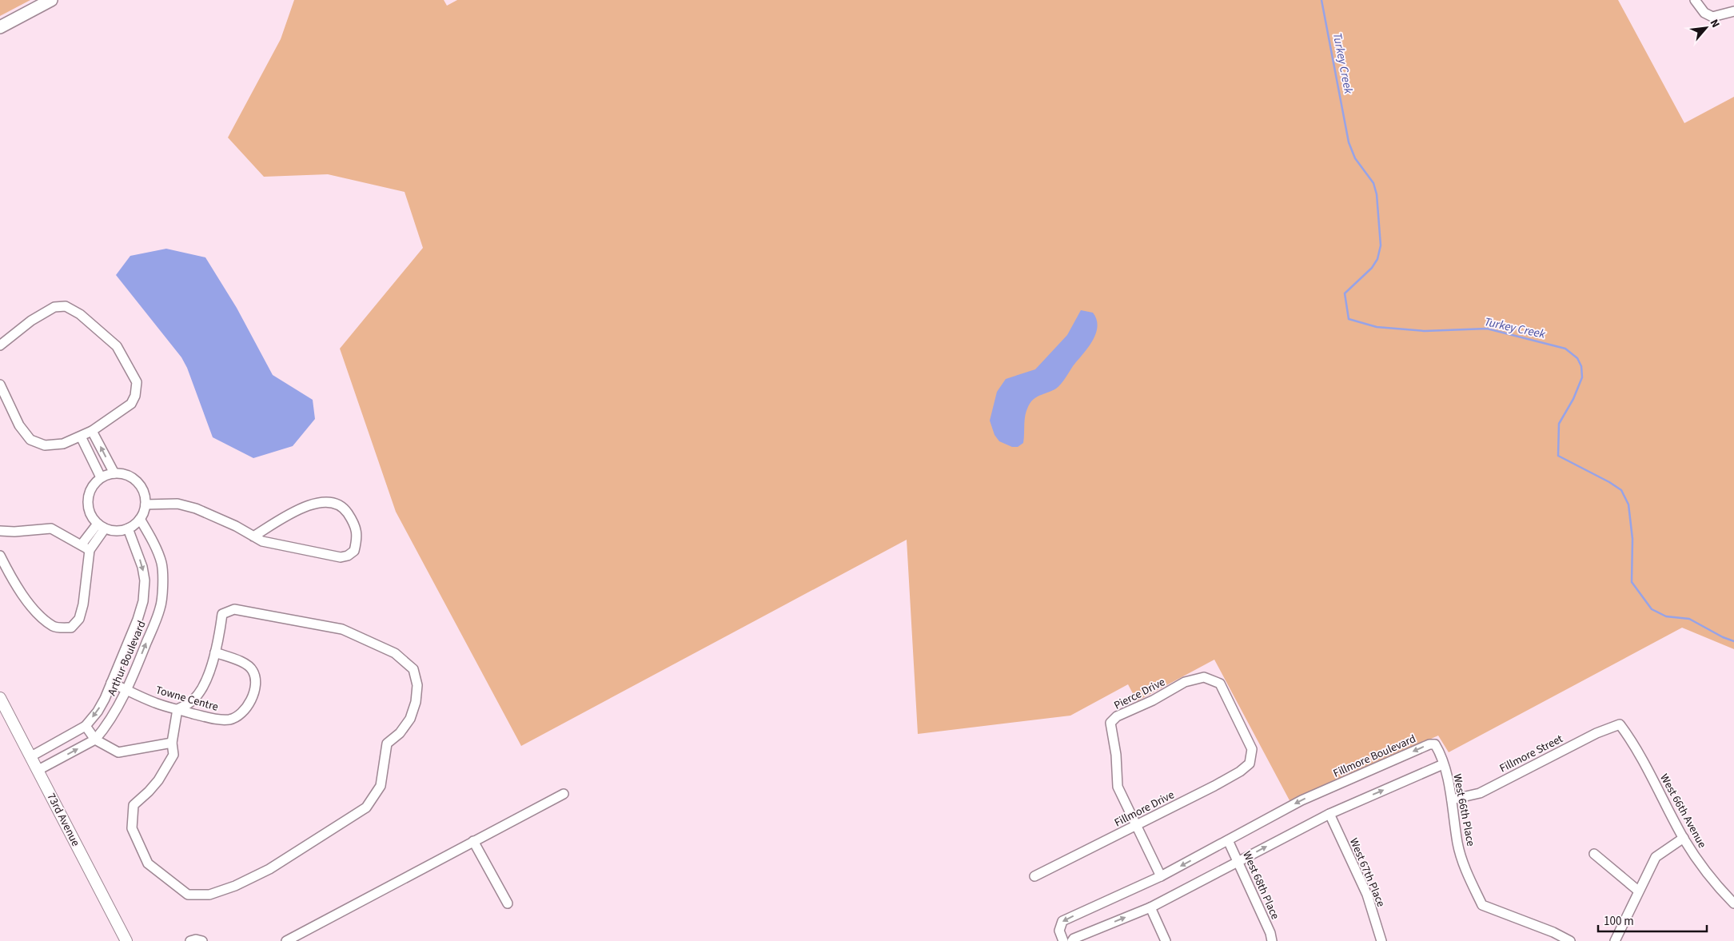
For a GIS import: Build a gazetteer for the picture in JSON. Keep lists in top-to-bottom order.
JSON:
{
  "streets": {
    "street": [
      "Arthur Boulevard",
      "Pierce Drive",
      "Towne Centre",
      "Fillmore Street",
      "Fillmore Boulevard",
      "Fillmore Drive",
      "West 66th Place",
      "West 66th Avenue",
      "73rd Avenue",
      "West 67th Place",
      "West 68th Place"
    ]
  },
  "crossings": [
    ["Arthur Boulevard", "Towne Centre"],
    ["Arthur Boulevard", "73rd Avenue"],
    ["Pierce Drive", "Fillmore Boulevard"],
    ["Pierce Drive", "Fillmore Drive"],
    ["Fillmore Street", "West 66th Place"],
    ["Fillmore Street", "West 66th Avenue"],
    ["Fillmore Boulevard", "West 66th Place"],
    ["Fillmore Boulevard", "West 68th Place"]
  ],
  "water": ["Turkey Creek"],
  "scale_bar": "100 m",
  "north": "top right"
}
